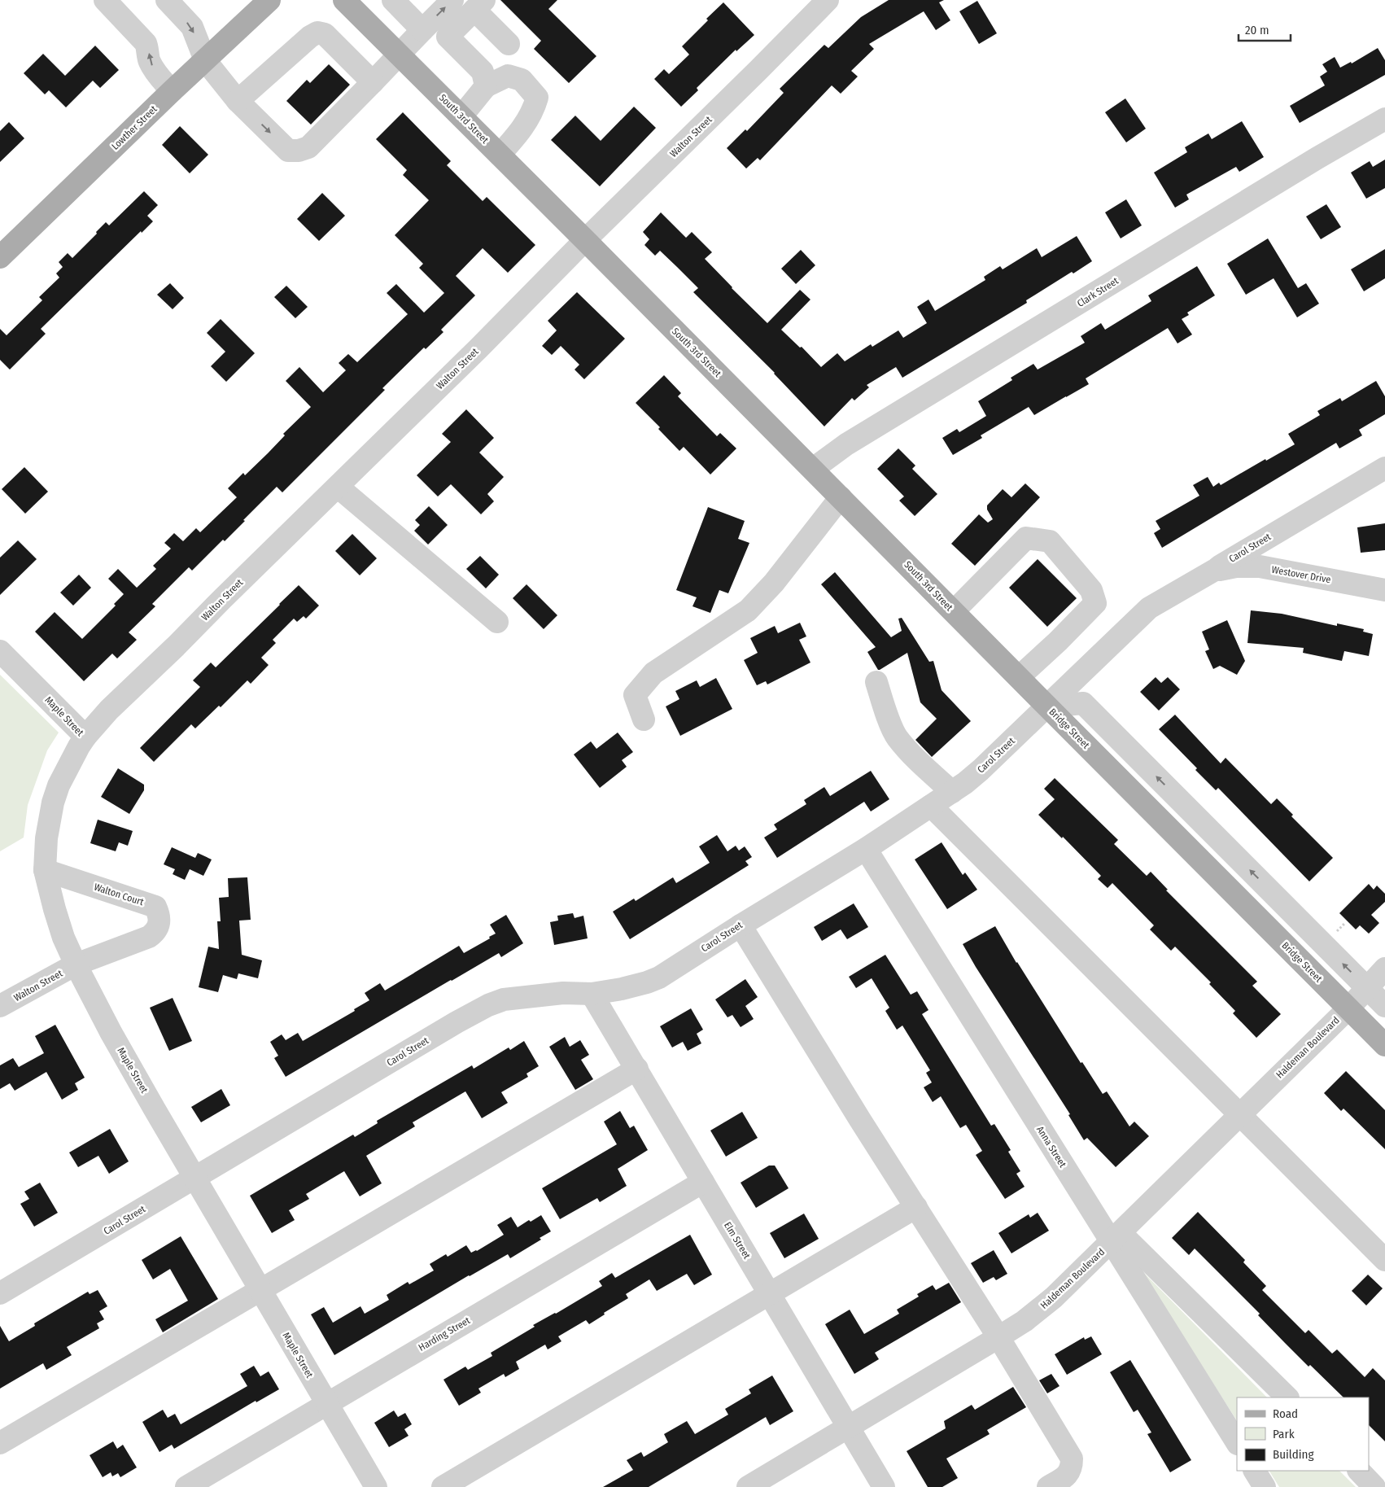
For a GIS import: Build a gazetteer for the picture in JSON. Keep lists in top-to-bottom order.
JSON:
{
  "streets": {
    "main road": ["South 3rd Street", "Lowther Street", "Bridge Street"],
    "street": [
      "Walton Street",
      "Clark Street",
      "Carol Street",
      "Westover Drive",
      "Maple Street",
      "Walton Court",
      "Haldeman Boulevard",
      "Anna Street",
      "Elm Street",
      "Harding Street"
    ]
  },
  "crossings": [
    ["South 3rd Street", "Walton Street"],
    ["South 3rd Street", "Clark Street"],
    ["South 3rd Street", "Carol Street"],
    ["South 3rd Street", "Bridge Street"],
    ["Walton Street", "Maple Street"],
    ["Walton Street", "Walton Court"],
    ["Carol Street", "Westover Drive"],
    ["Carol Street", "Maple Street"],
    ["Carol Street", "Bridge Street"],
    ["Carol Street", "Anna Street"],
    ["Carol Street", "Elm Street"],
    ["Maple Street", "Walton Court"],
    ["Maple Street", "Harding Street"],
    ["Bridge Street", "Haldeman Boulevard"],
    ["Haldeman Boulevard", "Anna Street"],
    ["Haldeman Boulevard", "Elm Street"],
    ["Elm Street", "Harding Street"]
  ],
  "legend": ["Road", "Park", "Building"],
  "scale_bar": "20 m"
}
